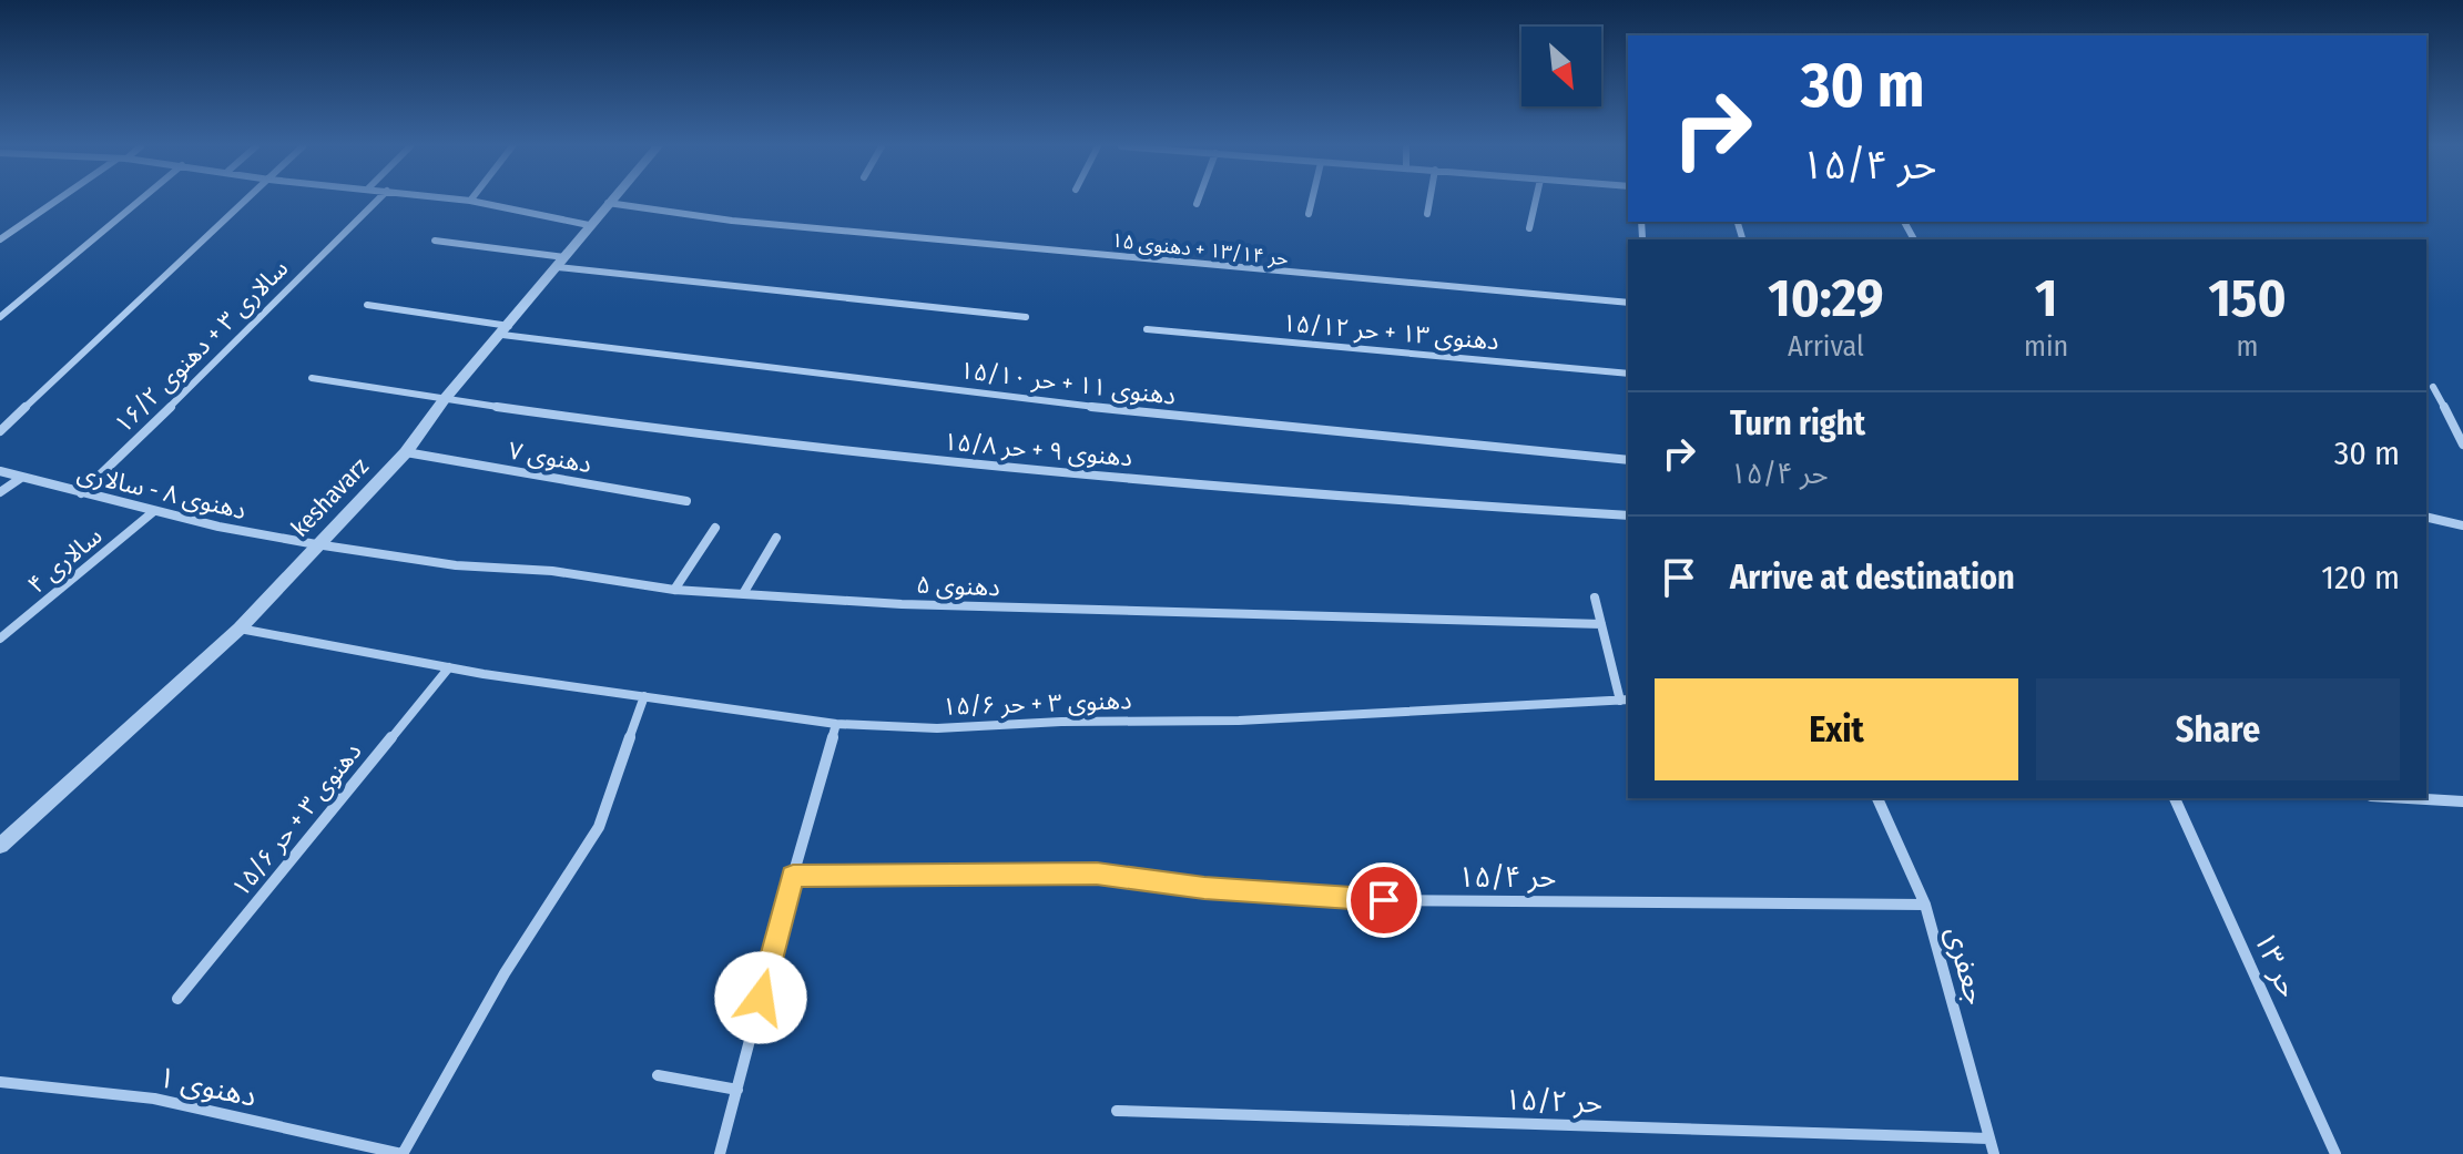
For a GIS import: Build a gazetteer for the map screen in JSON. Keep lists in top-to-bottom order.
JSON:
{
  "streets": {
    "street": [
      "حر ۱۳/۱۴ + دهنوی ۱۵",
      "دهنوی ۱۳ + حر ۱۵/۱۲",
      "سالاری ۳ + دهنوی ۱۶/۲",
      "دهنوی ۱۱ + حر ۱۵/۱۰",
      "دهنوی ۹ + حر ۱۵/۸",
      "دهنوی ۷",
      "دهنوی ۸ - سالاری",
      "keshavarz",
      "سالاری ۴",
      "دهنوی ۵",
      "دهنوی ۳ + حر ۱۵/۶",
      "حر ۱۵/۴",
      "حر ۱۳",
      "جعفری",
      "دهنوی ۱",
      "حر ۱۵/۲"
    ]
  },
  "crossings": [
    ["حر ۱۳/۱۴ + دهنوی ۱۵", "keshavarz"],
    ["سالاری ۳ + دهنوی ۱۶/۲", "دهنوی ۸ - سالاری"],
    ["دهنوی ۱۱ + حر ۱۵/۱۰", "keshavarz"],
    ["دهنوی ۹ + حر ۱۵/۸", "keshavarz"],
    ["دهنوی ۷", "keshavarz"],
    ["دهنوی ۸ - سالاری", "keshavarz"],
    ["دهنوی ۸ - سالاری", "سالاری ۴"],
    ["دهنوی ۸ - سالاری", "دهنوی ۵"],
    ["keshavarz", "دهنوی ۵"],
    ["keshavarz", "دهنوی ۳ + حر ۱۵/۶"],
    ["حر ۱۵/۴", "جعفری"],
    ["جعفری", "حر ۱۵/۲"]
  ],
  "north": "bottom right",
  "page": {
    "turn": ["30 m", "حر ۱۵/۴"],
    "eta": [
      "10:29",
      "Arrival",
      "1",
      "min",
      "150",
      "m"
    ],
    "list": [
      {
        "name": "Turn right",
        "note": "حر ۱۵/۴",
        "value": "30 m"
      },
      {
        "name": "Arrive at destination",
        "value": "120 m"
      }
    ],
    "buttons": ["Exit", "Share"]
  }
}
